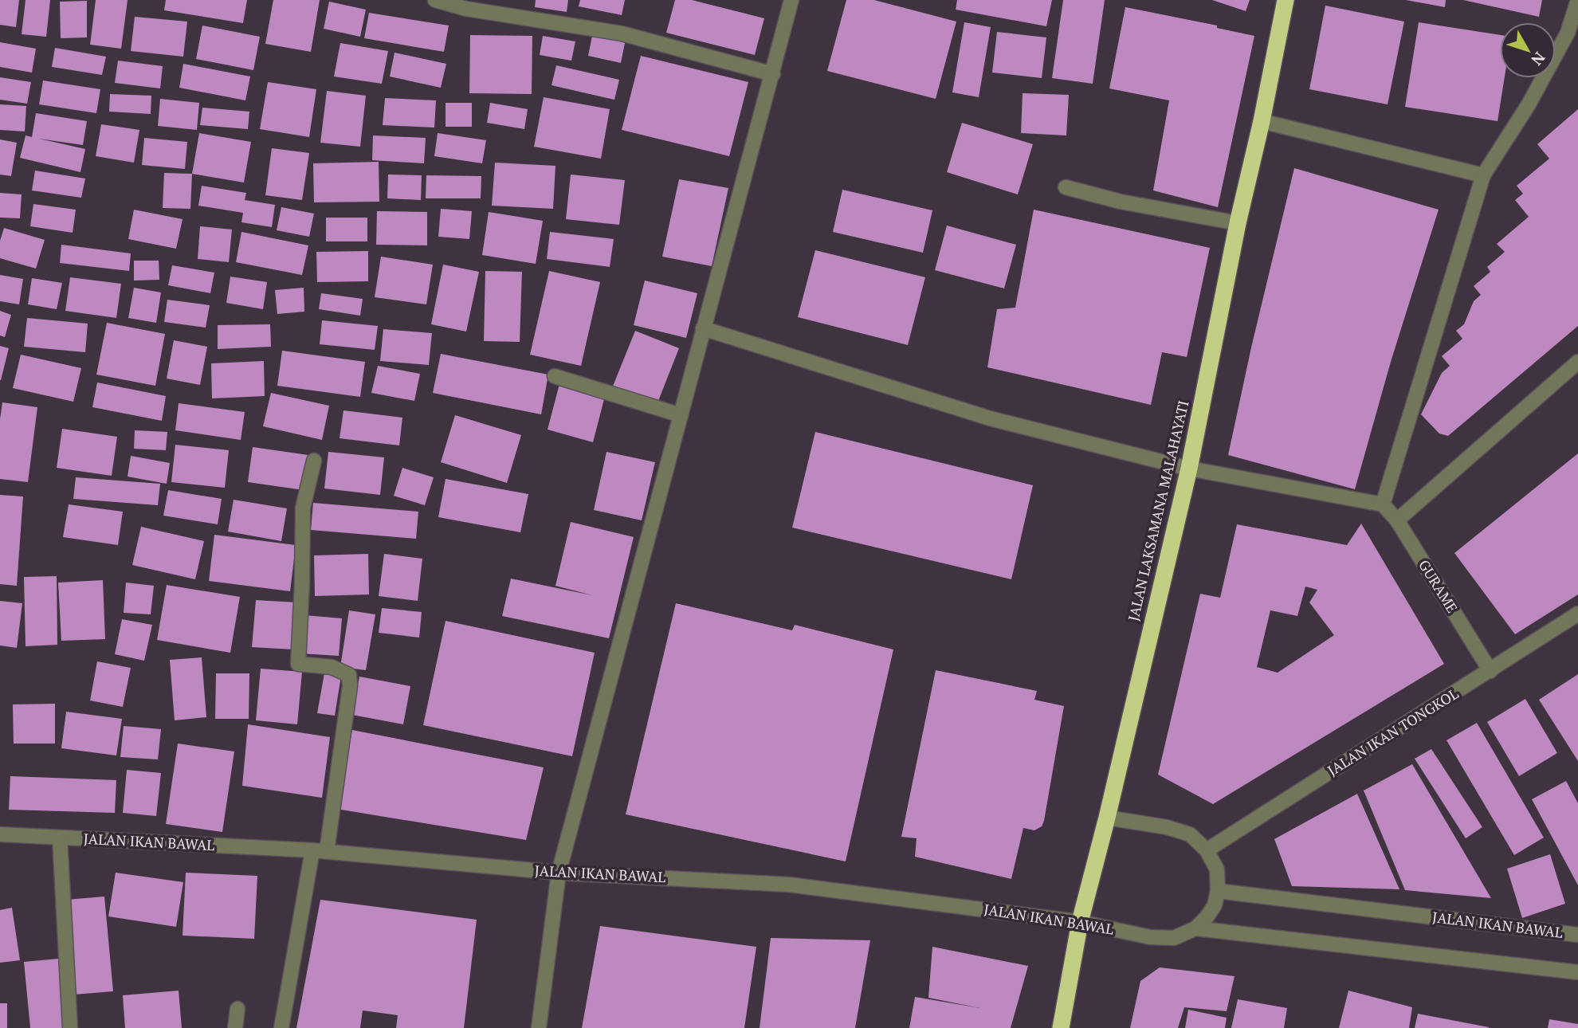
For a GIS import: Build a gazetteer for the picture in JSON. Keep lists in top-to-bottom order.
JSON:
{
  "streets": {
    "highway": ["JALAN LAKSAMANA MALAHAYATI"],
    "street": ["GURAME", "JALAN IKAN TONGKOL", "JALAN IKAN BAWAL"]
  },
  "crossings": [
    ["JALAN LAKSAMANA MALAHAYATI", "JALAN IKAN TONGKOL"],
    ["JALAN LAKSAMANA MALAHAYATI", "JALAN IKAN BAWAL"],
    ["GURAME", "JALAN IKAN TONGKOL"],
    ["JALAN IKAN TONGKOL", "JALAN IKAN BAWAL"]
  ],
  "north": "bottom right"
}
